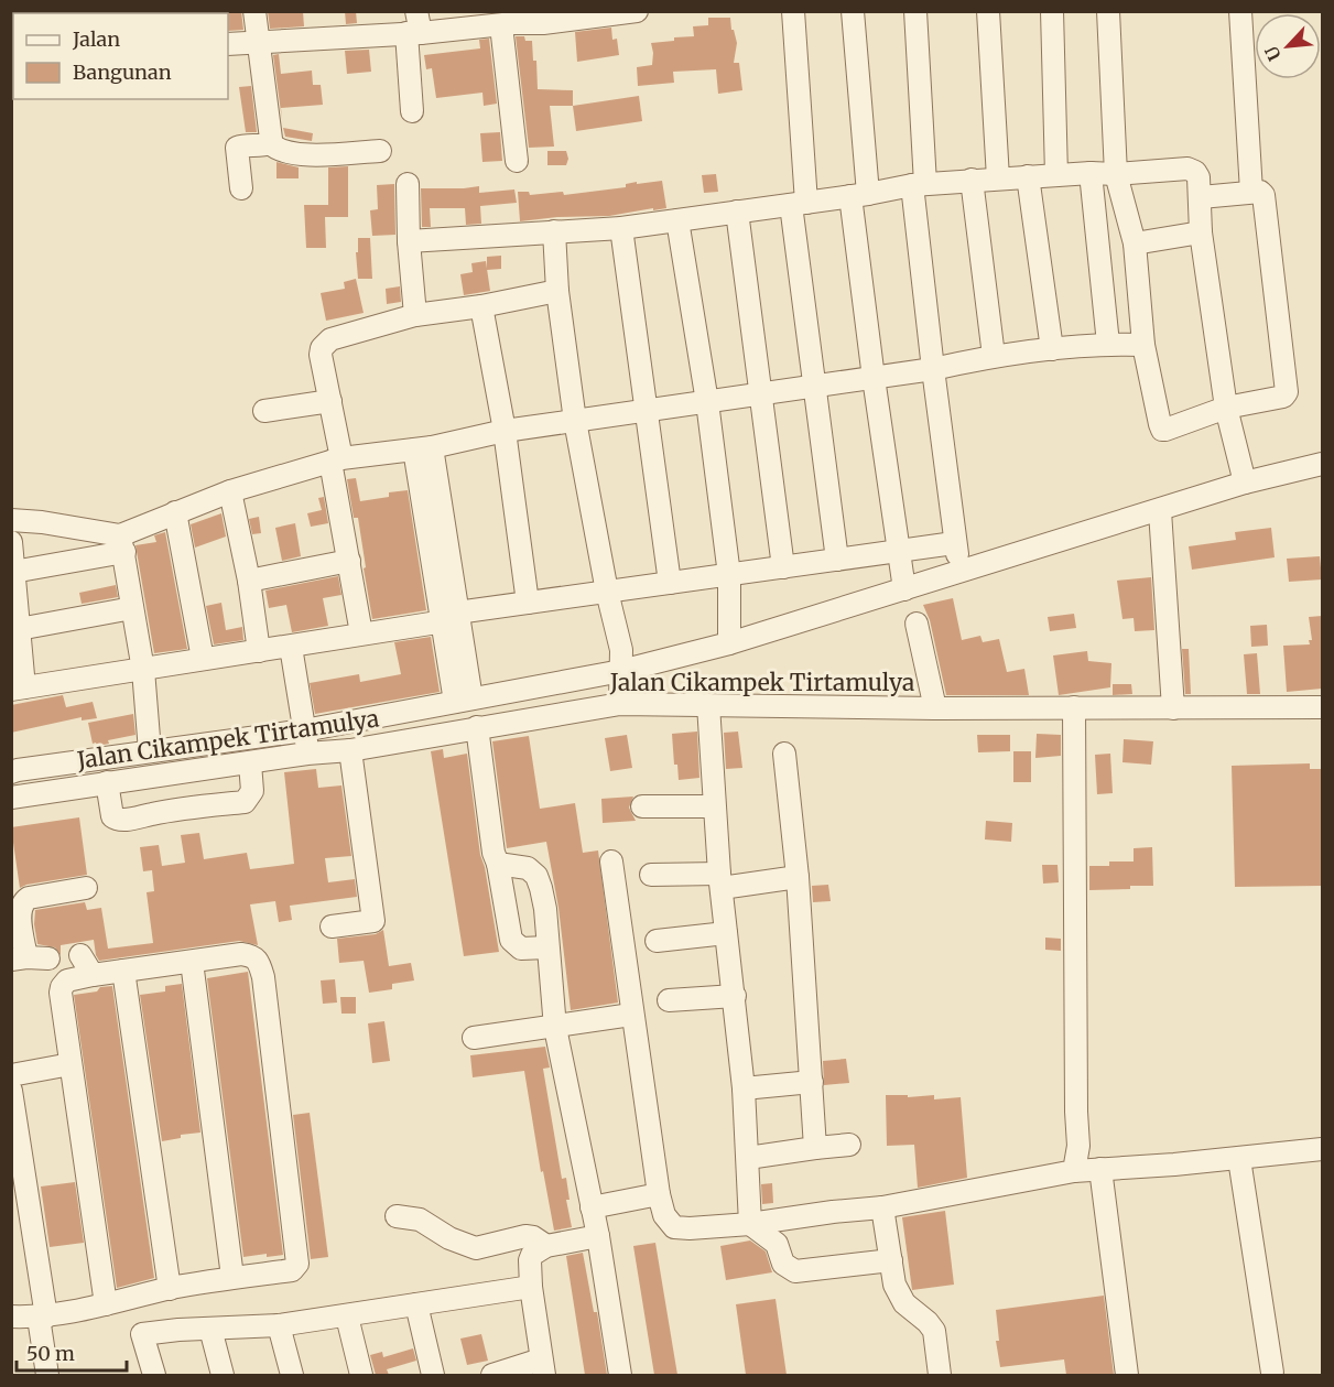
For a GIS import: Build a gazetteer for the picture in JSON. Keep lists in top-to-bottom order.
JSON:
{
  "streets": {
    "street": ["Jalan Cikampek Tirtamulya"]
  },
  "legend": ["Jalan", "Bangunan"],
  "scale_bar": "50 m",
  "north": "bottom left"
}
